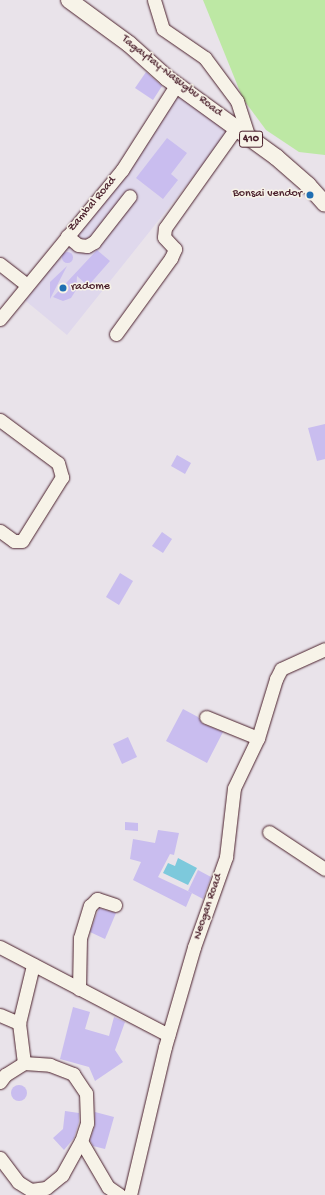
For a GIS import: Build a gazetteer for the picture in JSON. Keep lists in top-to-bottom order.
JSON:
{
  "streets": {
    "main road": ["Tagaytay-Nasugbu Road", "410"],
    "street": ["Zambal Road", "Neogan Road"]
  },
  "crossings": [
    ["Tagaytay-Nasugbu Road", "Zambal Road"]
  ],
  "places": ["Bonsai vendor", "radome"]
}
